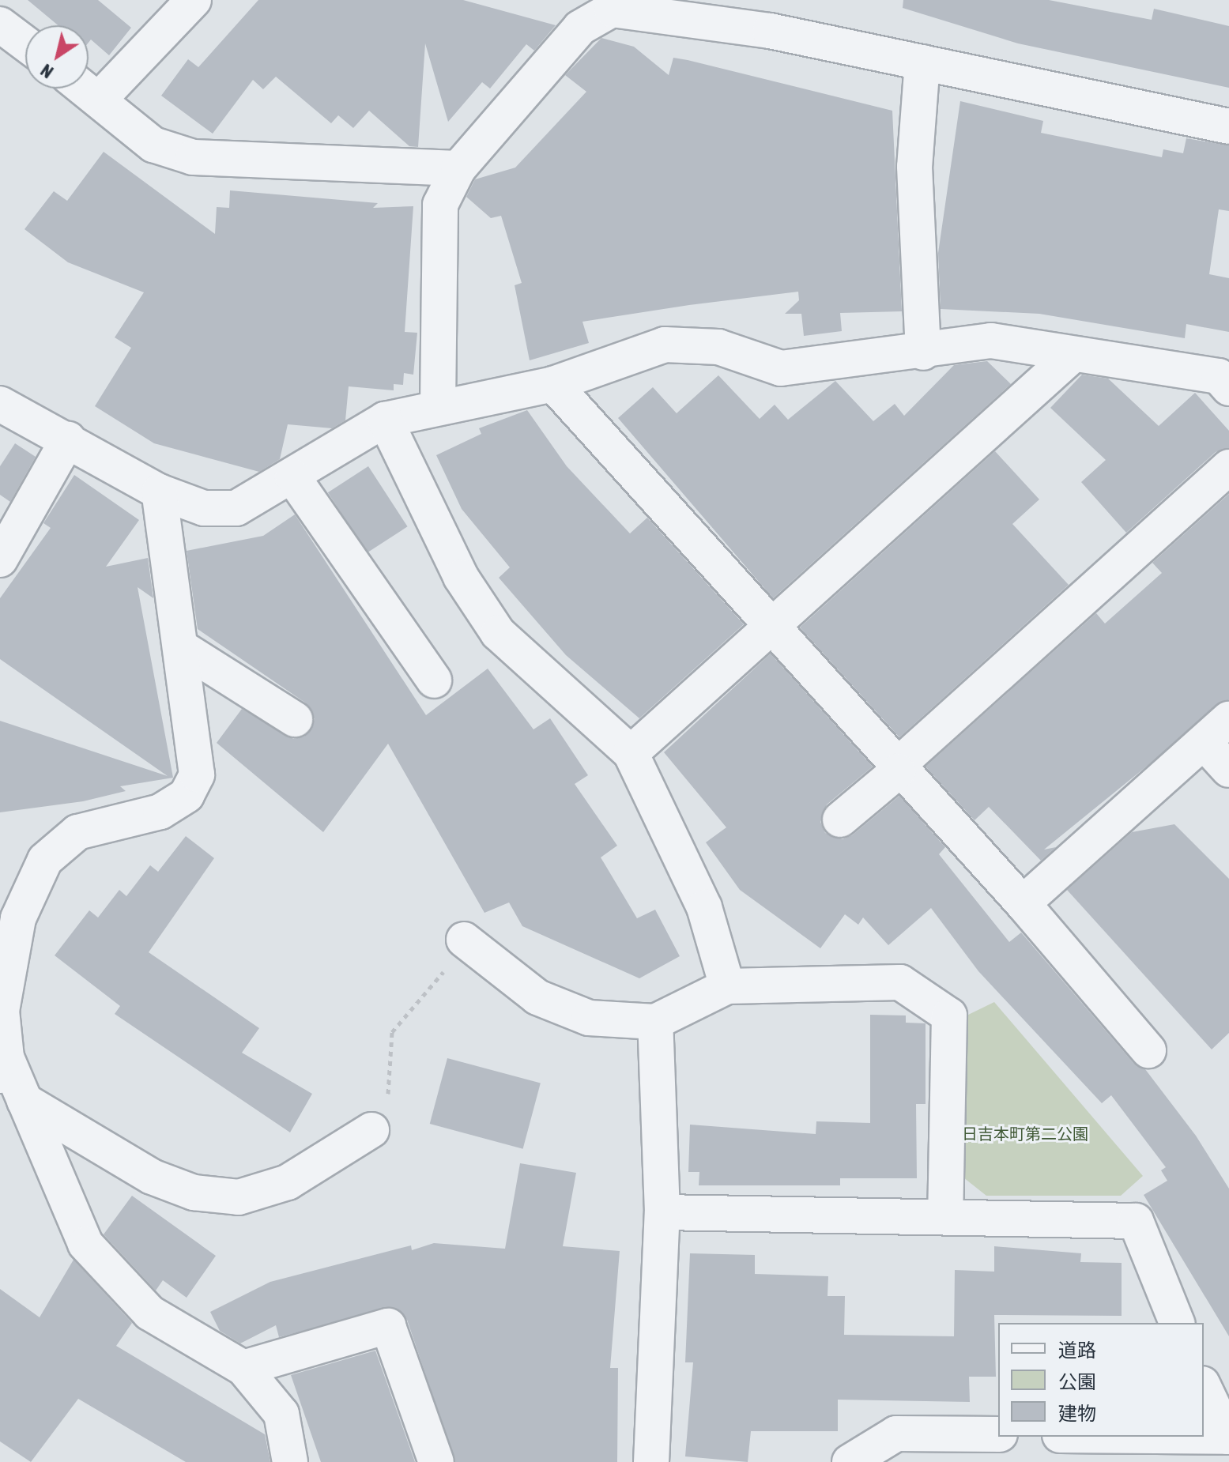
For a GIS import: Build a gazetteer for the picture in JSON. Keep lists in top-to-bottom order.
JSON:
{
  "parks": ["日吉本町第二公園"],
  "legend": ["道路", "公園", "建物"],
  "north": "bottom left"
}
